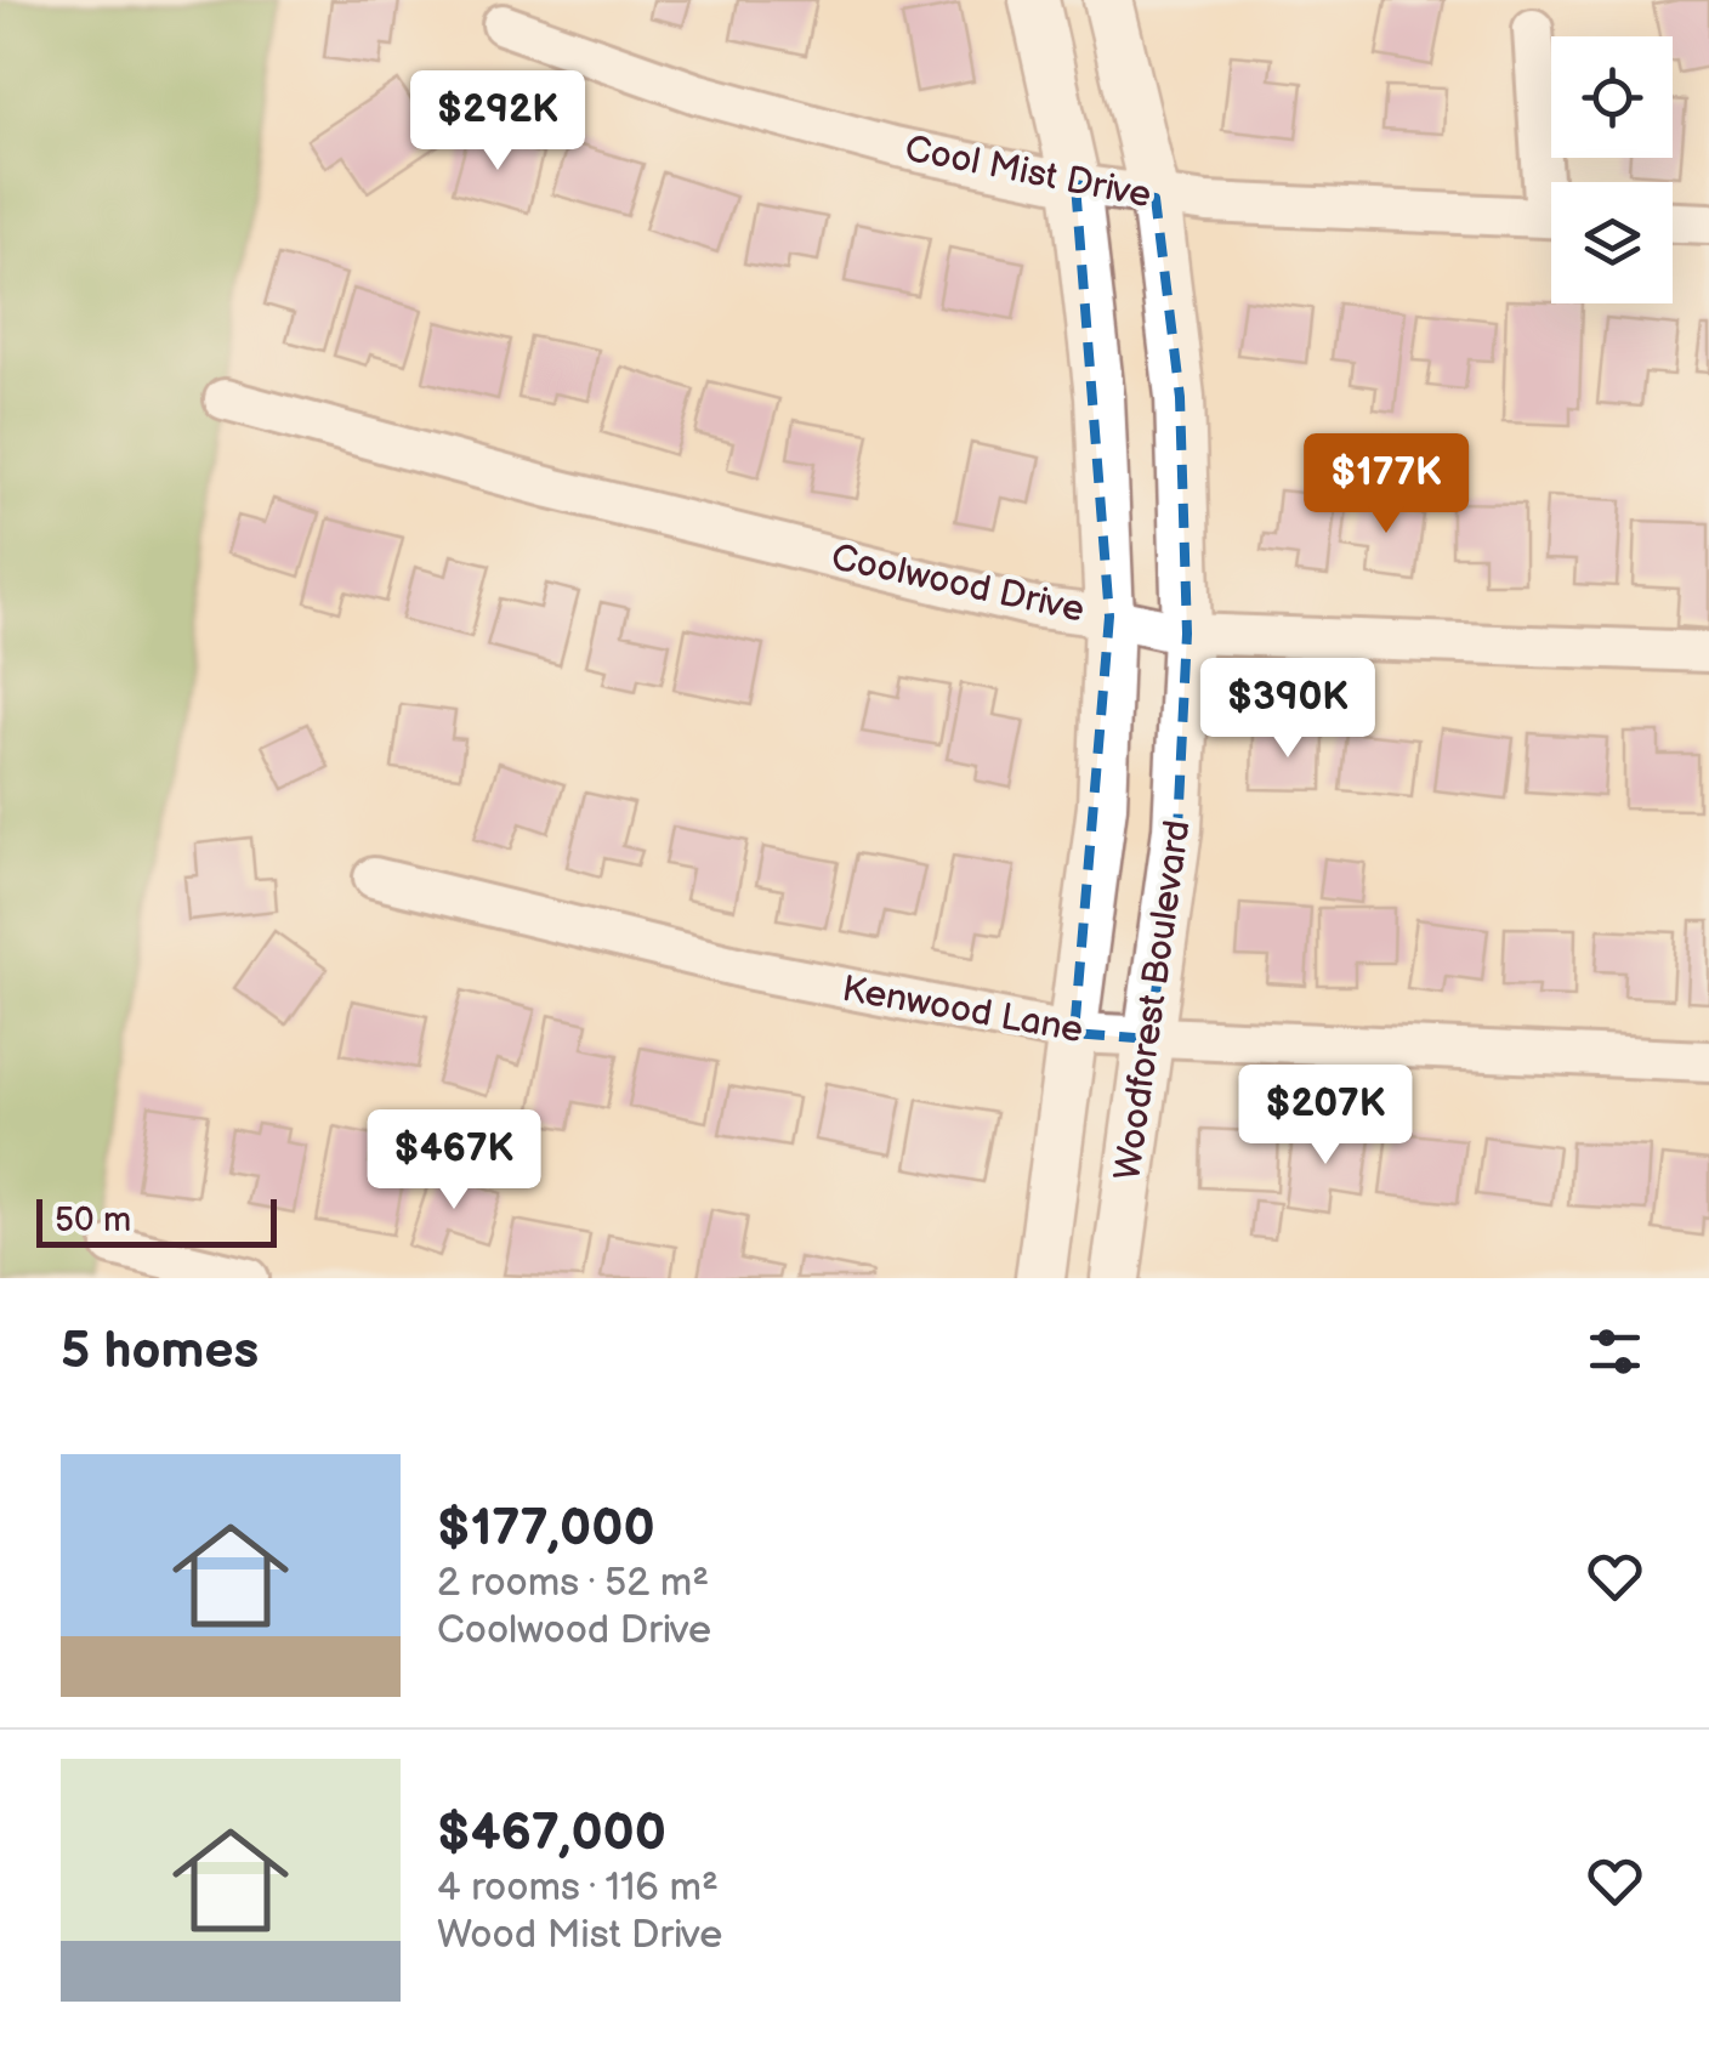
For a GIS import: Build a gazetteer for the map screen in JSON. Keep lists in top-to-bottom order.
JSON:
{
  "streets": {
    "street": [
      "Cool Mist Drive",
      "Coolwood Drive",
      "Woodforest Boulevard",
      "Kenwood Lane"
    ]
  },
  "crossings": [
    ["Cool Mist Drive", "Woodforest Boulevard"],
    ["Coolwood Drive", "Woodforest Boulevard"],
    ["Woodforest Boulevard", "Kenwood Lane"]
  ],
  "scale_bar": "50 m",
  "page": {
    "price": [
      "$292K",
      "$177K",
      "$390K",
      "$207K",
      "$467K"
    ],
    "scale": "50 m",
    "heading": "5 homes",
    "list": [
      {
        "name": "$177,000",
        "note": "2 rooms · 52 m² · Coolwood Drive"
      },
      {
        "name": "$467,000",
        "note": "4 rooms · 116 m² · Wood Mist Drive"
      }
    ]
  }
}
